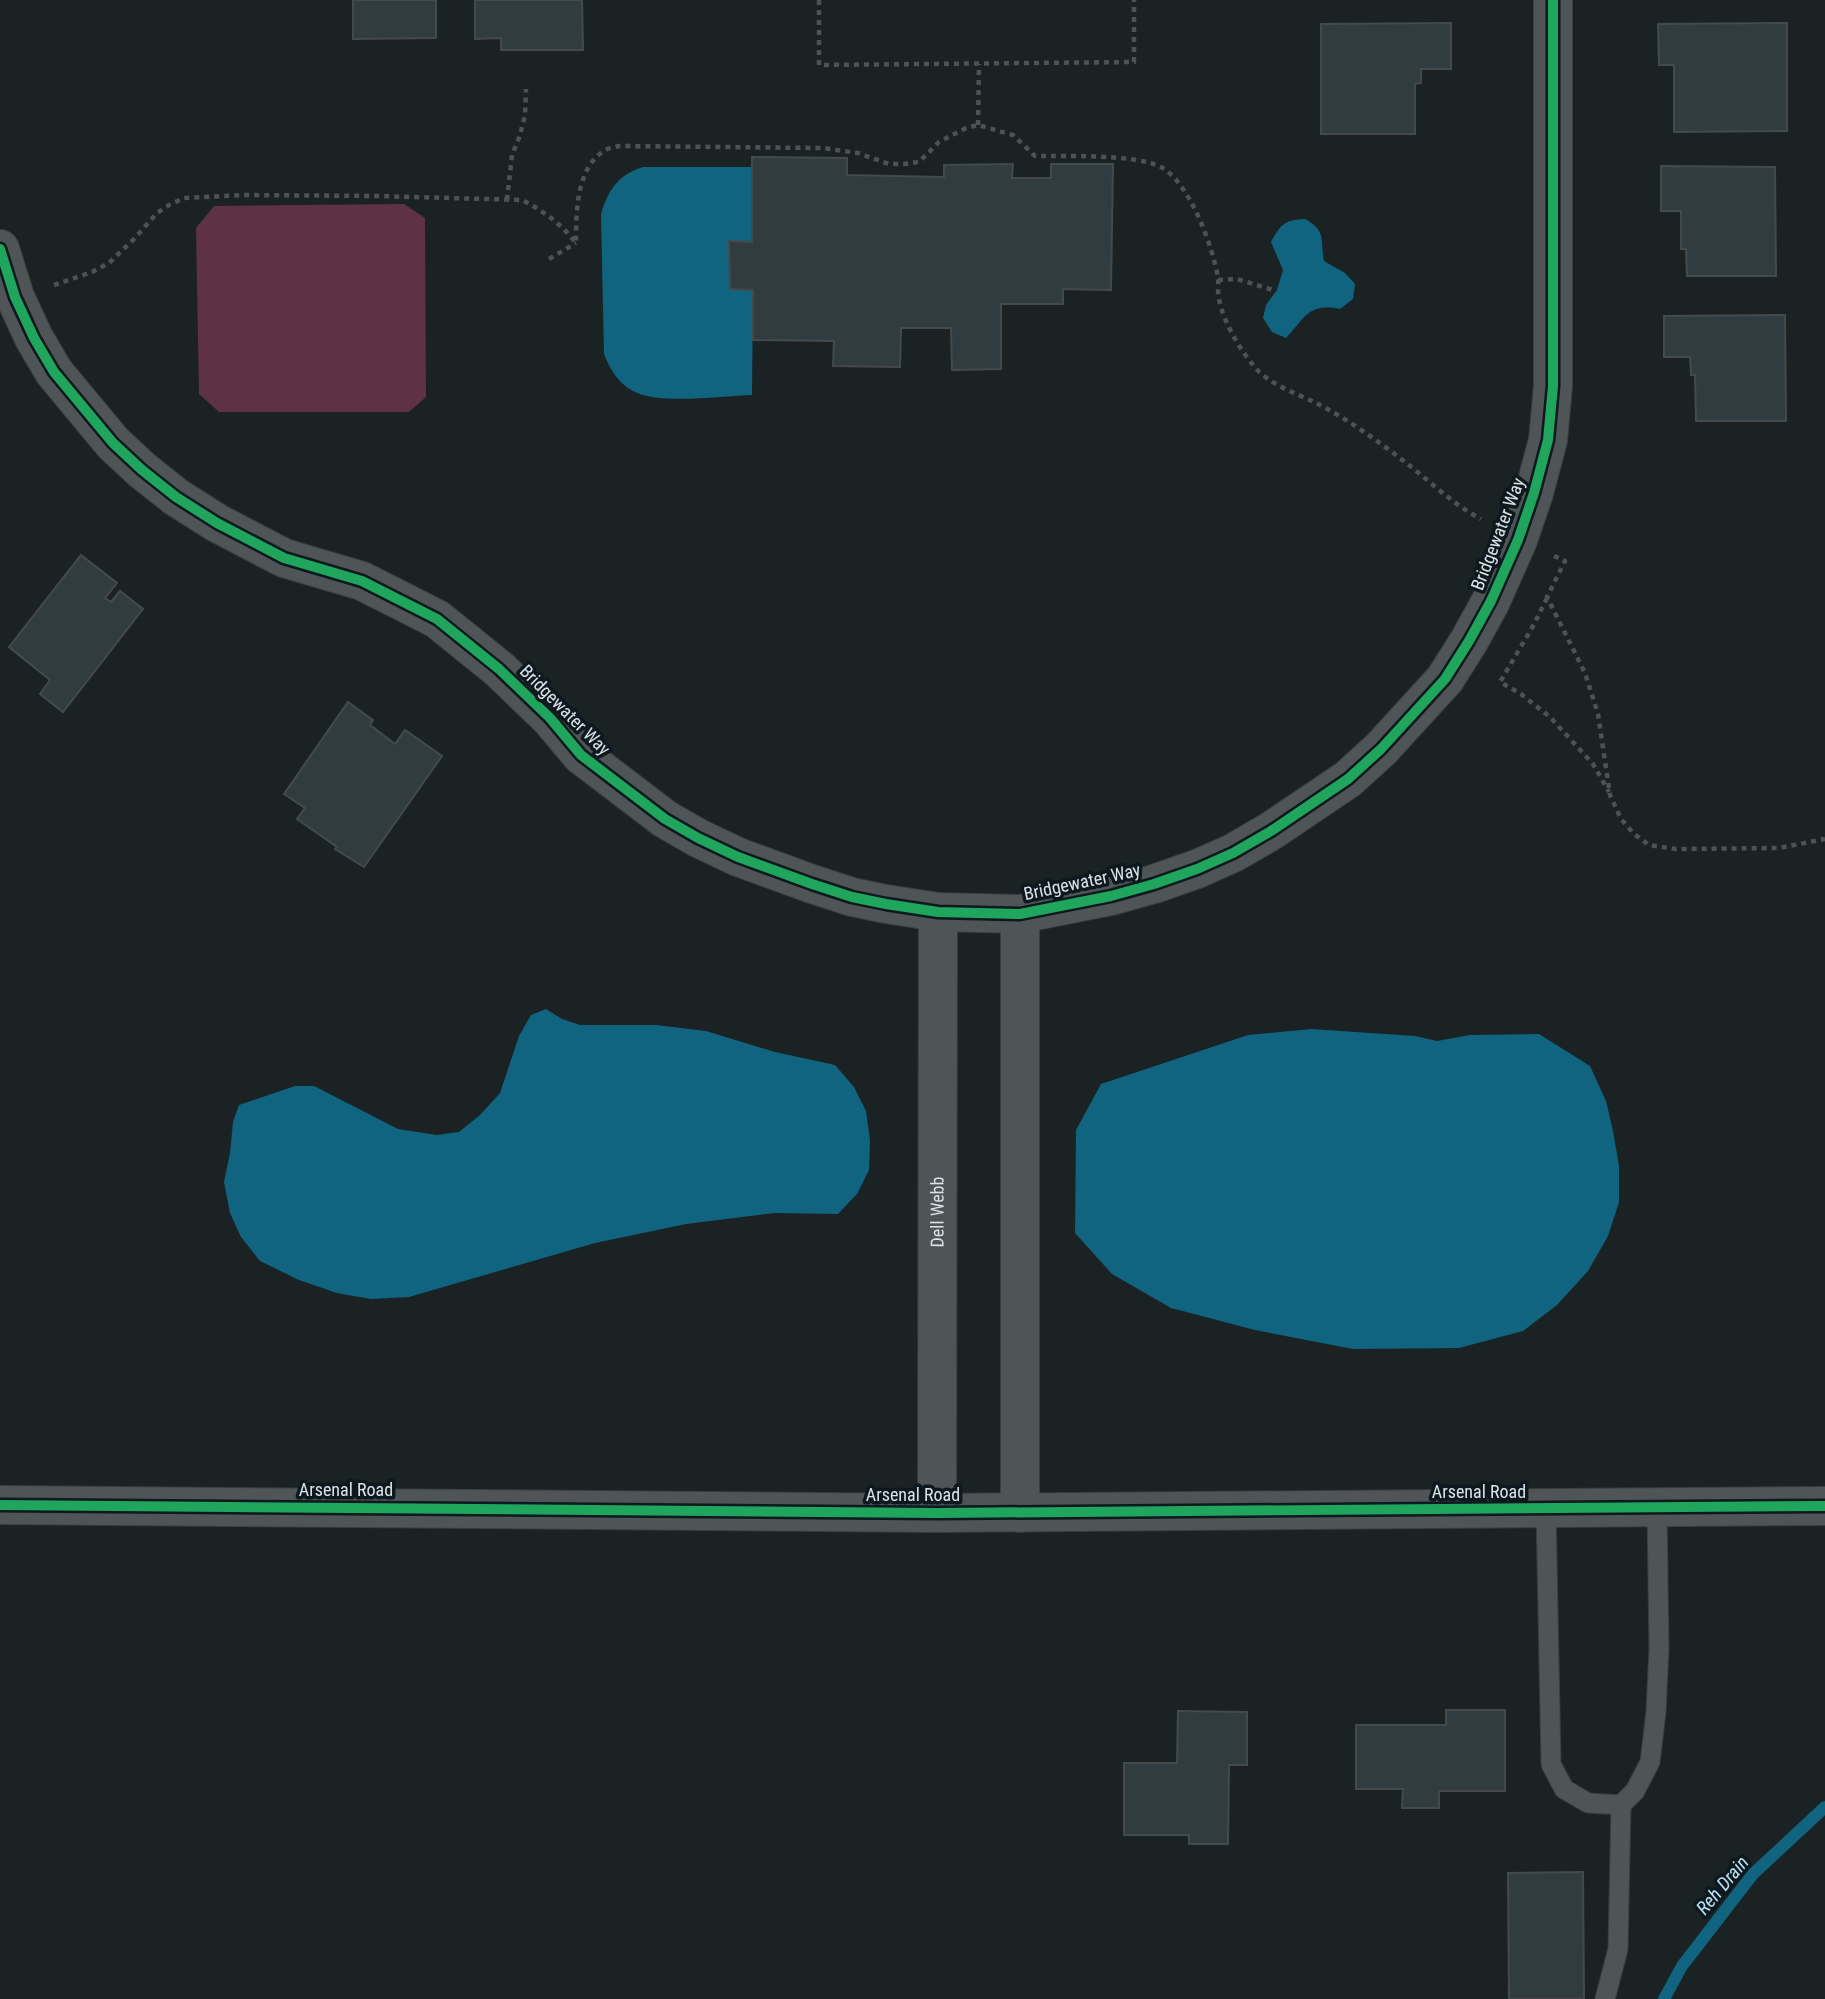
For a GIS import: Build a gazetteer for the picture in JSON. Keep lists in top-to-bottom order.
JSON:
{
  "streets": {
    "street": ["Bridgewater Way", "Dell Webb", "Arsenal Road"]
  },
  "crossings": [
    ["Bridgewater Way", "Dell Webb"],
    ["Dell Webb", "Arsenal Road"]
  ],
  "water": ["Reh Drain"]
}
